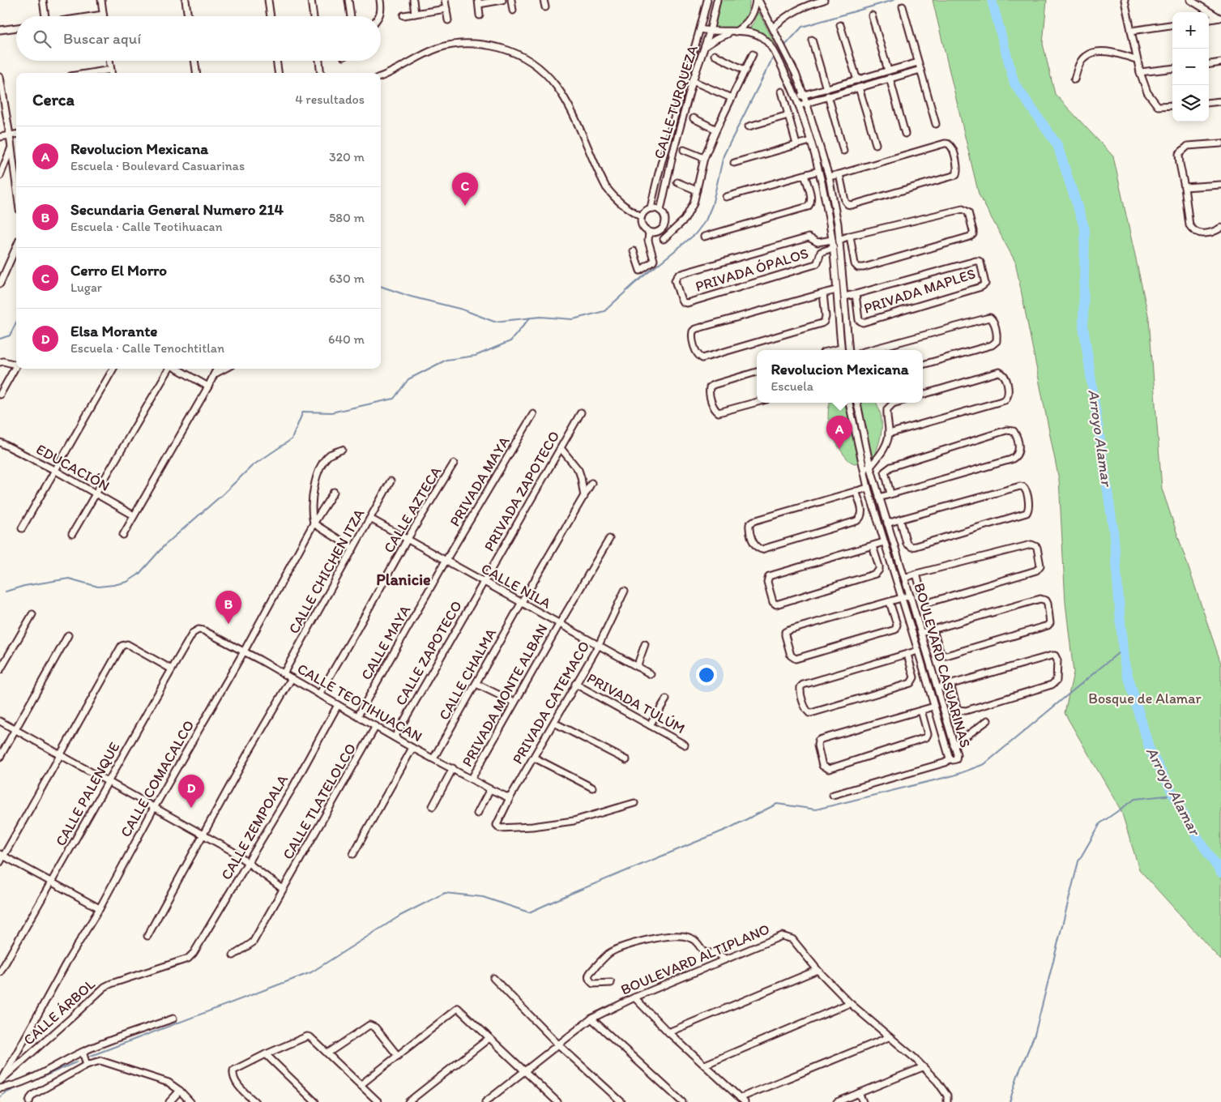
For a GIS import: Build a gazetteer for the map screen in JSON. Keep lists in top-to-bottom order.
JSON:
{
  "streets": {
    "street": [
      "CALLE TURQUEZA",
      "PRIVADA ÓPALOS",
      "PRIVADA MAPLES",
      "EDUCACIÓN",
      "PRIVADA MAYA",
      "PRIVADA ZAPOTECO",
      "CALLE AZTECA",
      "CALLE CHICHEN ITZA",
      "CALLE NILA",
      "CALLE MAYA",
      "CALLE ZAPOTECO",
      "BOULEVARD CASUARINAS",
      "CALLE CHALMA",
      "PRIVADA MONTE ALBAN",
      "CALLE TEOTIHUACAN",
      "PRIVADA CATEMACO",
      "PRIVADA TULÚM",
      "CALLE COMACALCO",
      "CALLE PALENQUE",
      "CALLE TLATELOLCO",
      "CALLE ZEMPOALA",
      "BOULEVARD ALTIPLANO",
      "CALLE ÁRBOL"
    ]
  },
  "crossings": [
    ["PRIVADA MAYA", "CALLE NILA"],
    ["PRIVADA MAYA", "CALLE MAYA"],
    ["PRIVADA ZAPOTECO", "CALLE NILA"],
    ["PRIVADA ZAPOTECO", "CALLE ZAPOTECO"],
    ["CALLE AZTECA", "CALLE NILA"],
    ["CALLE AZTECA", "CALLE TEOTIHUACAN"],
    ["CALLE CHICHEN ITZA", "CALLE NILA"],
    ["CALLE CHICHEN ITZA", "CALLE TEOTIHUACAN"],
    ["CALLE NILA", "CALLE MAYA"],
    ["CALLE NILA", "CALLE ZAPOTECO"],
    ["CALLE NILA", "CALLE CHALMA"],
    ["CALLE NILA", "PRIVADA MONTE ALBAN"],
    ["CALLE NILA", "PRIVADA CATEMACO"],
    ["CALLE MAYA", "CALLE TEOTIHUACAN"],
    ["CALLE ZAPOTECO", "CALLE TEOTIHUACAN"],
    ["CALLE CHALMA", "CALLE TEOTIHUACAN"],
    ["PRIVADA MONTE ALBAN", "CALLE TEOTIHUACAN"],
    ["CALLE TEOTIHUACAN", "PRIVADA CATEMACO"],
    ["CALLE TEOTIHUACAN", "CALLE COMACALCO"],
    ["CALLE TEOTIHUACAN", "CALLE PALENQUE"],
    ["CALLE TEOTIHUACAN", "CALLE TLATELOLCO"],
    ["CALLE TEOTIHUACAN", "CALLE ZEMPOALA"],
    ["PRIVADA CATEMACO", "PRIVADA TULÚM"],
    ["CALLE COMACALCO", "CALLE ÁRBOL"],
    ["CALLE ZEMPOALA", "CALLE ÁRBOL"]
  ],
  "districts": ["Planicie"],
  "water": ["Arroyo Alamar"],
  "parks": ["Bosque de Alamar"],
  "page": {
    "map_buttons": ["+", "−"],
    "search": "Buscar aquí",
    "heading": ["Cerca", "4 resultados"],
    "list": [
      {
        "mark": "A",
        "name": "Revolucion Mexicana",
        "note": "Escuela · Boulevard Casuarinas",
        "value": "320 m"
      },
      {
        "mark": "B",
        "name": "Secundaria General Numero 214",
        "note": "Escuela · Calle Teotihuacan",
        "value": "580 m"
      },
      {
        "mark": "C",
        "name": "Cerro El Morro",
        "note": "Lugar",
        "value": "630 m"
      },
      {
        "mark": "D",
        "name": "Elsa Morante",
        "note": "Escuela · Calle Tenochtitlan",
        "value": "640 m"
      }
    ],
    "pins": [
      "C",
      "A",
      "B",
      "D"
    ],
    "popup": ["Revolucion Mexicana", "Escuela"]
  }
}
